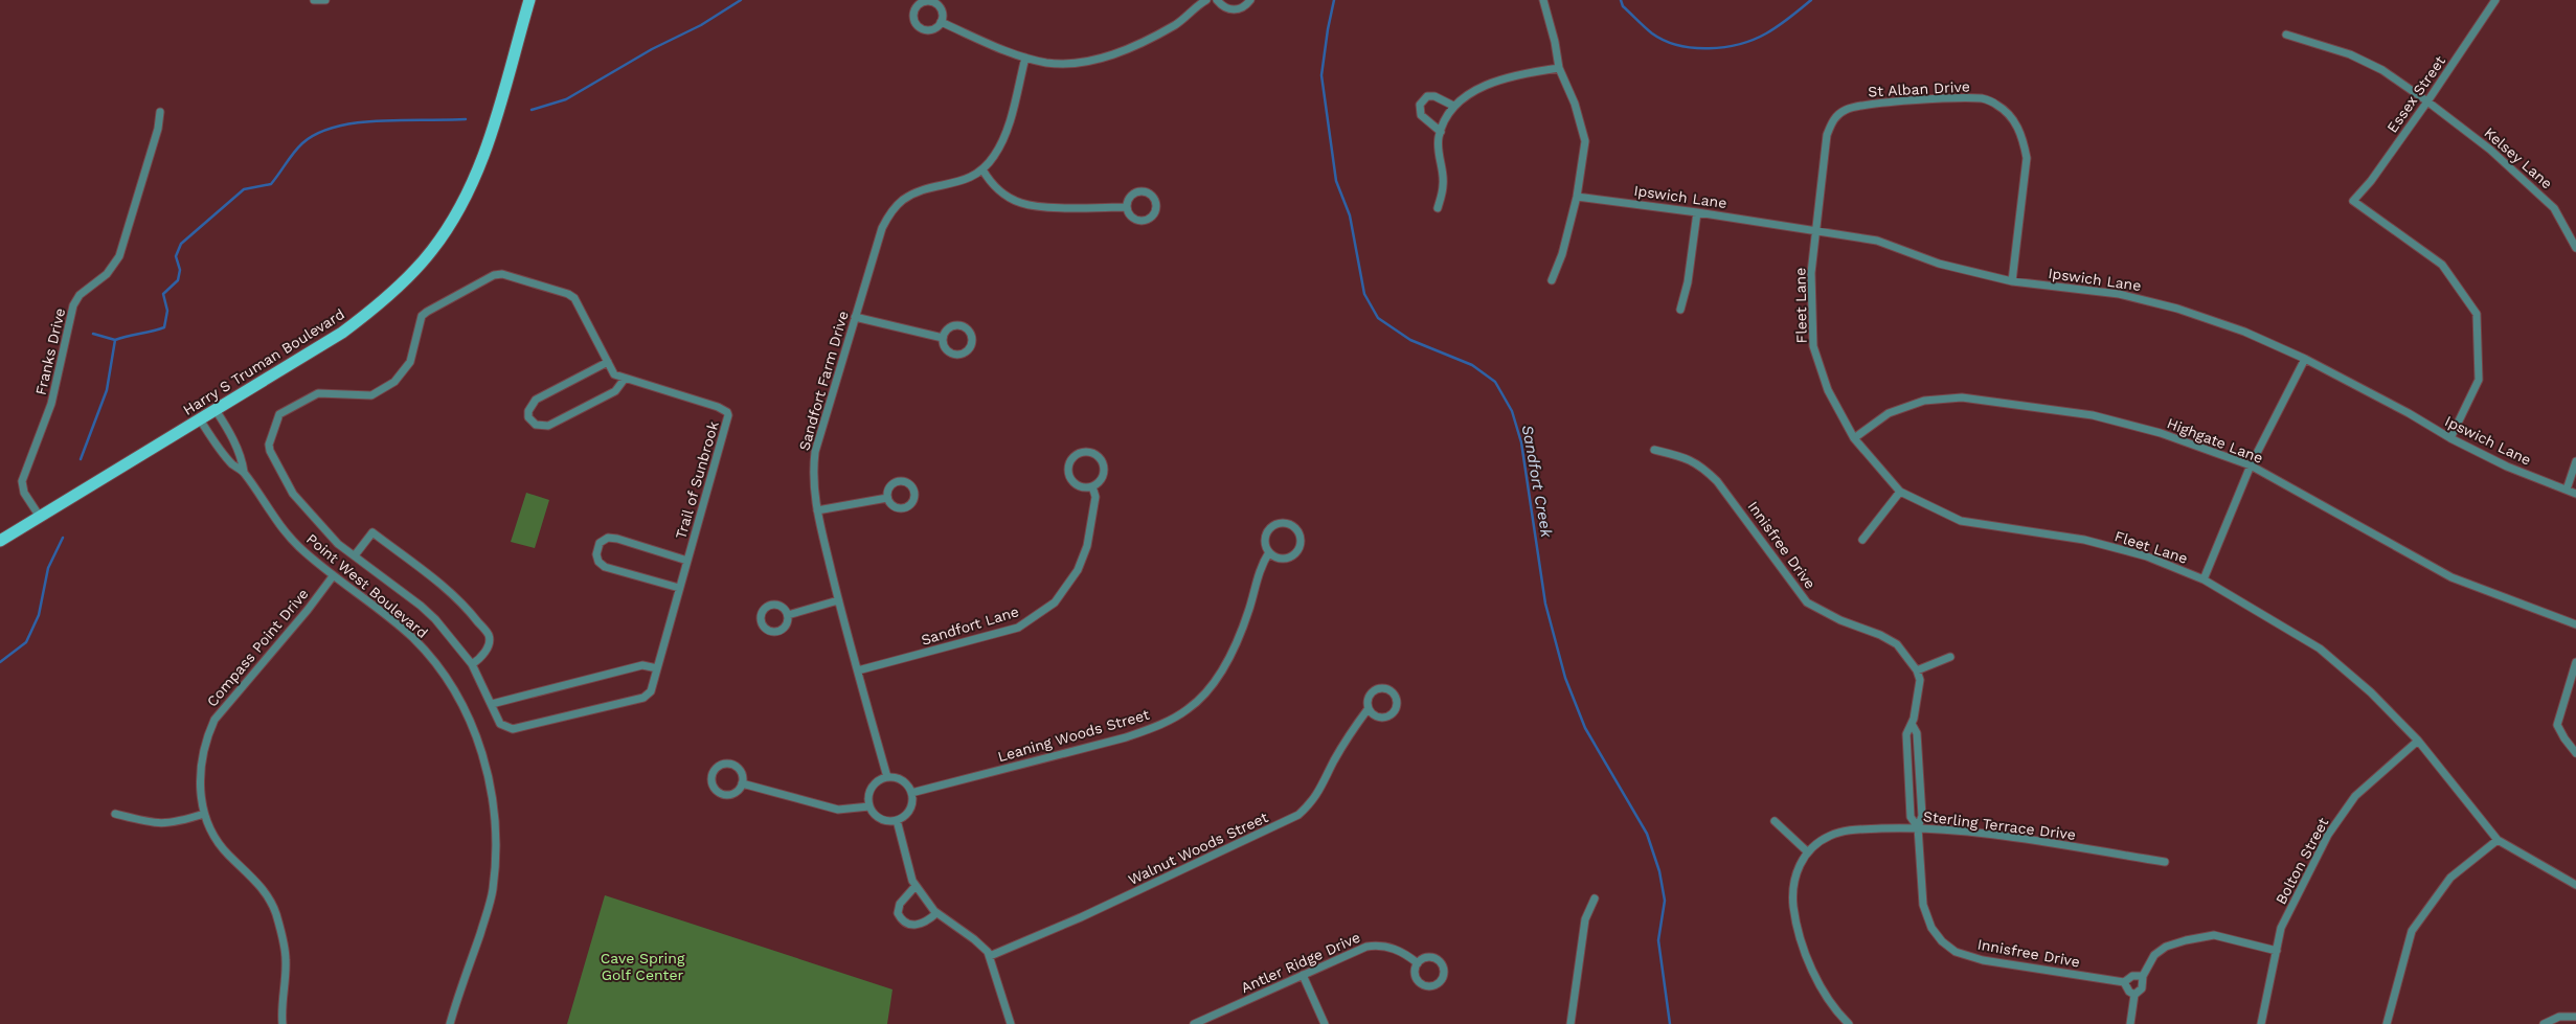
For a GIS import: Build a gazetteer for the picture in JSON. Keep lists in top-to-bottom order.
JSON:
{
  "streets": {
    "main road": ["Harry S Truman Boulevard"],
    "street": [
      "St Alban Drive",
      "Essex Street",
      "Kelsey Lane",
      "Ipswich Lane",
      "Fleet Lane",
      "Franks Drive",
      "Sandfort Farm Drive",
      "Highgate Lane",
      "Trail of Sunbrook",
      "Innisfree Drive",
      "Point West Boulevard",
      "Sandfort Lane",
      "Compass Point Drive",
      "Leaning Woods Street",
      "Sterling Terrace Drive",
      "Walnut Woods Street",
      "Bolton Street",
      "Antler Ridge Drive"
    ]
  },
  "crossings": [
    ["St Alban Drive", "Ipswich Lane"],
    ["St Alban Drive", "Fleet Lane"],
    ["Essex Street", "Kelsey Lane"],
    ["Essex Street", "Ipswich Lane"],
    ["Ipswich Lane", "Fleet Lane"],
    ["Fleet Lane", "Highgate Lane"],
    ["Fleet Lane", "Bolton Street"],
    ["Franks Drive", "Harry S Truman Boulevard"],
    ["Harry S Truman Boulevard", "Point West Boulevard"],
    ["Sandfort Farm Drive", "Sandfort Lane"],
    ["Sandfort Farm Drive", "Leaning Woods Street"],
    ["Innisfree Drive", "Sterling Terrace Drive"],
    ["Point West Boulevard", "Compass Point Drive"]
  ],
  "water": ["Sandfort Creek"],
  "parks": ["Cave Spring Golf Center"]
}
